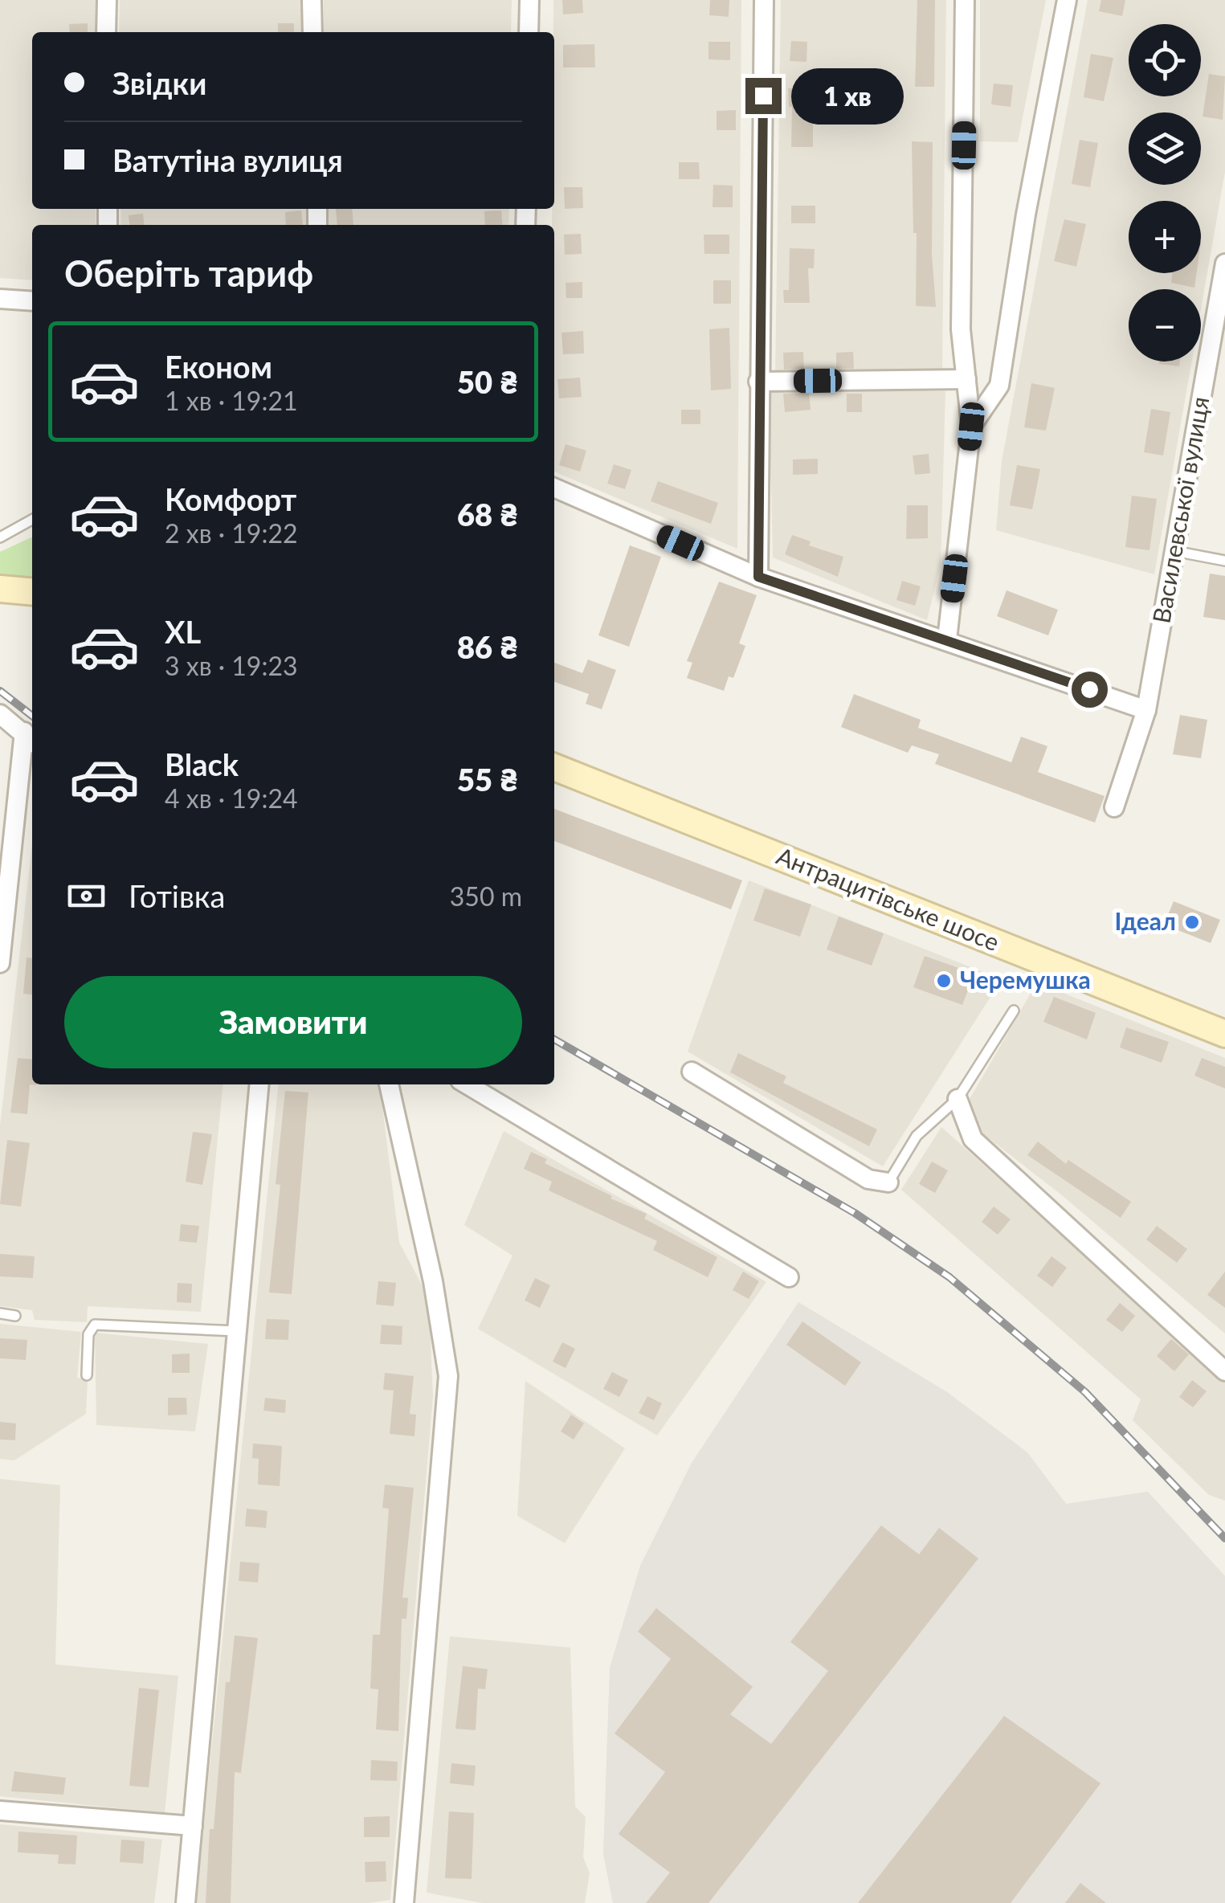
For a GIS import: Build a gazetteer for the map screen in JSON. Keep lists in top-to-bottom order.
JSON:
{
  "streets": {
    "main road": ["Антрацитівське шосе"],
    "street": ["Василевської вулиця"]
  },
  "places": ["Ідеал", "Черемушка"],
  "page": {
    "map_buttons": ["+", "−"],
    "banner": ["Звідки", "Ватутіна вулиця"],
    "bubble": "1 хв",
    "heading": "Оберіть тариф",
    "list": [
      {
        "name": "Економ",
        "note": "1 хв · 19:21",
        "value": "50 ₴"
      },
      {
        "name": "Комфорт",
        "note": "2 хв · 19:22",
        "value": "68 ₴"
      },
      {
        "name": "XL",
        "note": "3 хв · 19:23",
        "value": "86 ₴"
      },
      {
        "name": "Black",
        "note": "4 хв · 19:24",
        "value": "55 ₴"
      }
    ],
    "pay": ["Готівка", "350 m"],
    "buttons": "Замовити"
  }
}
